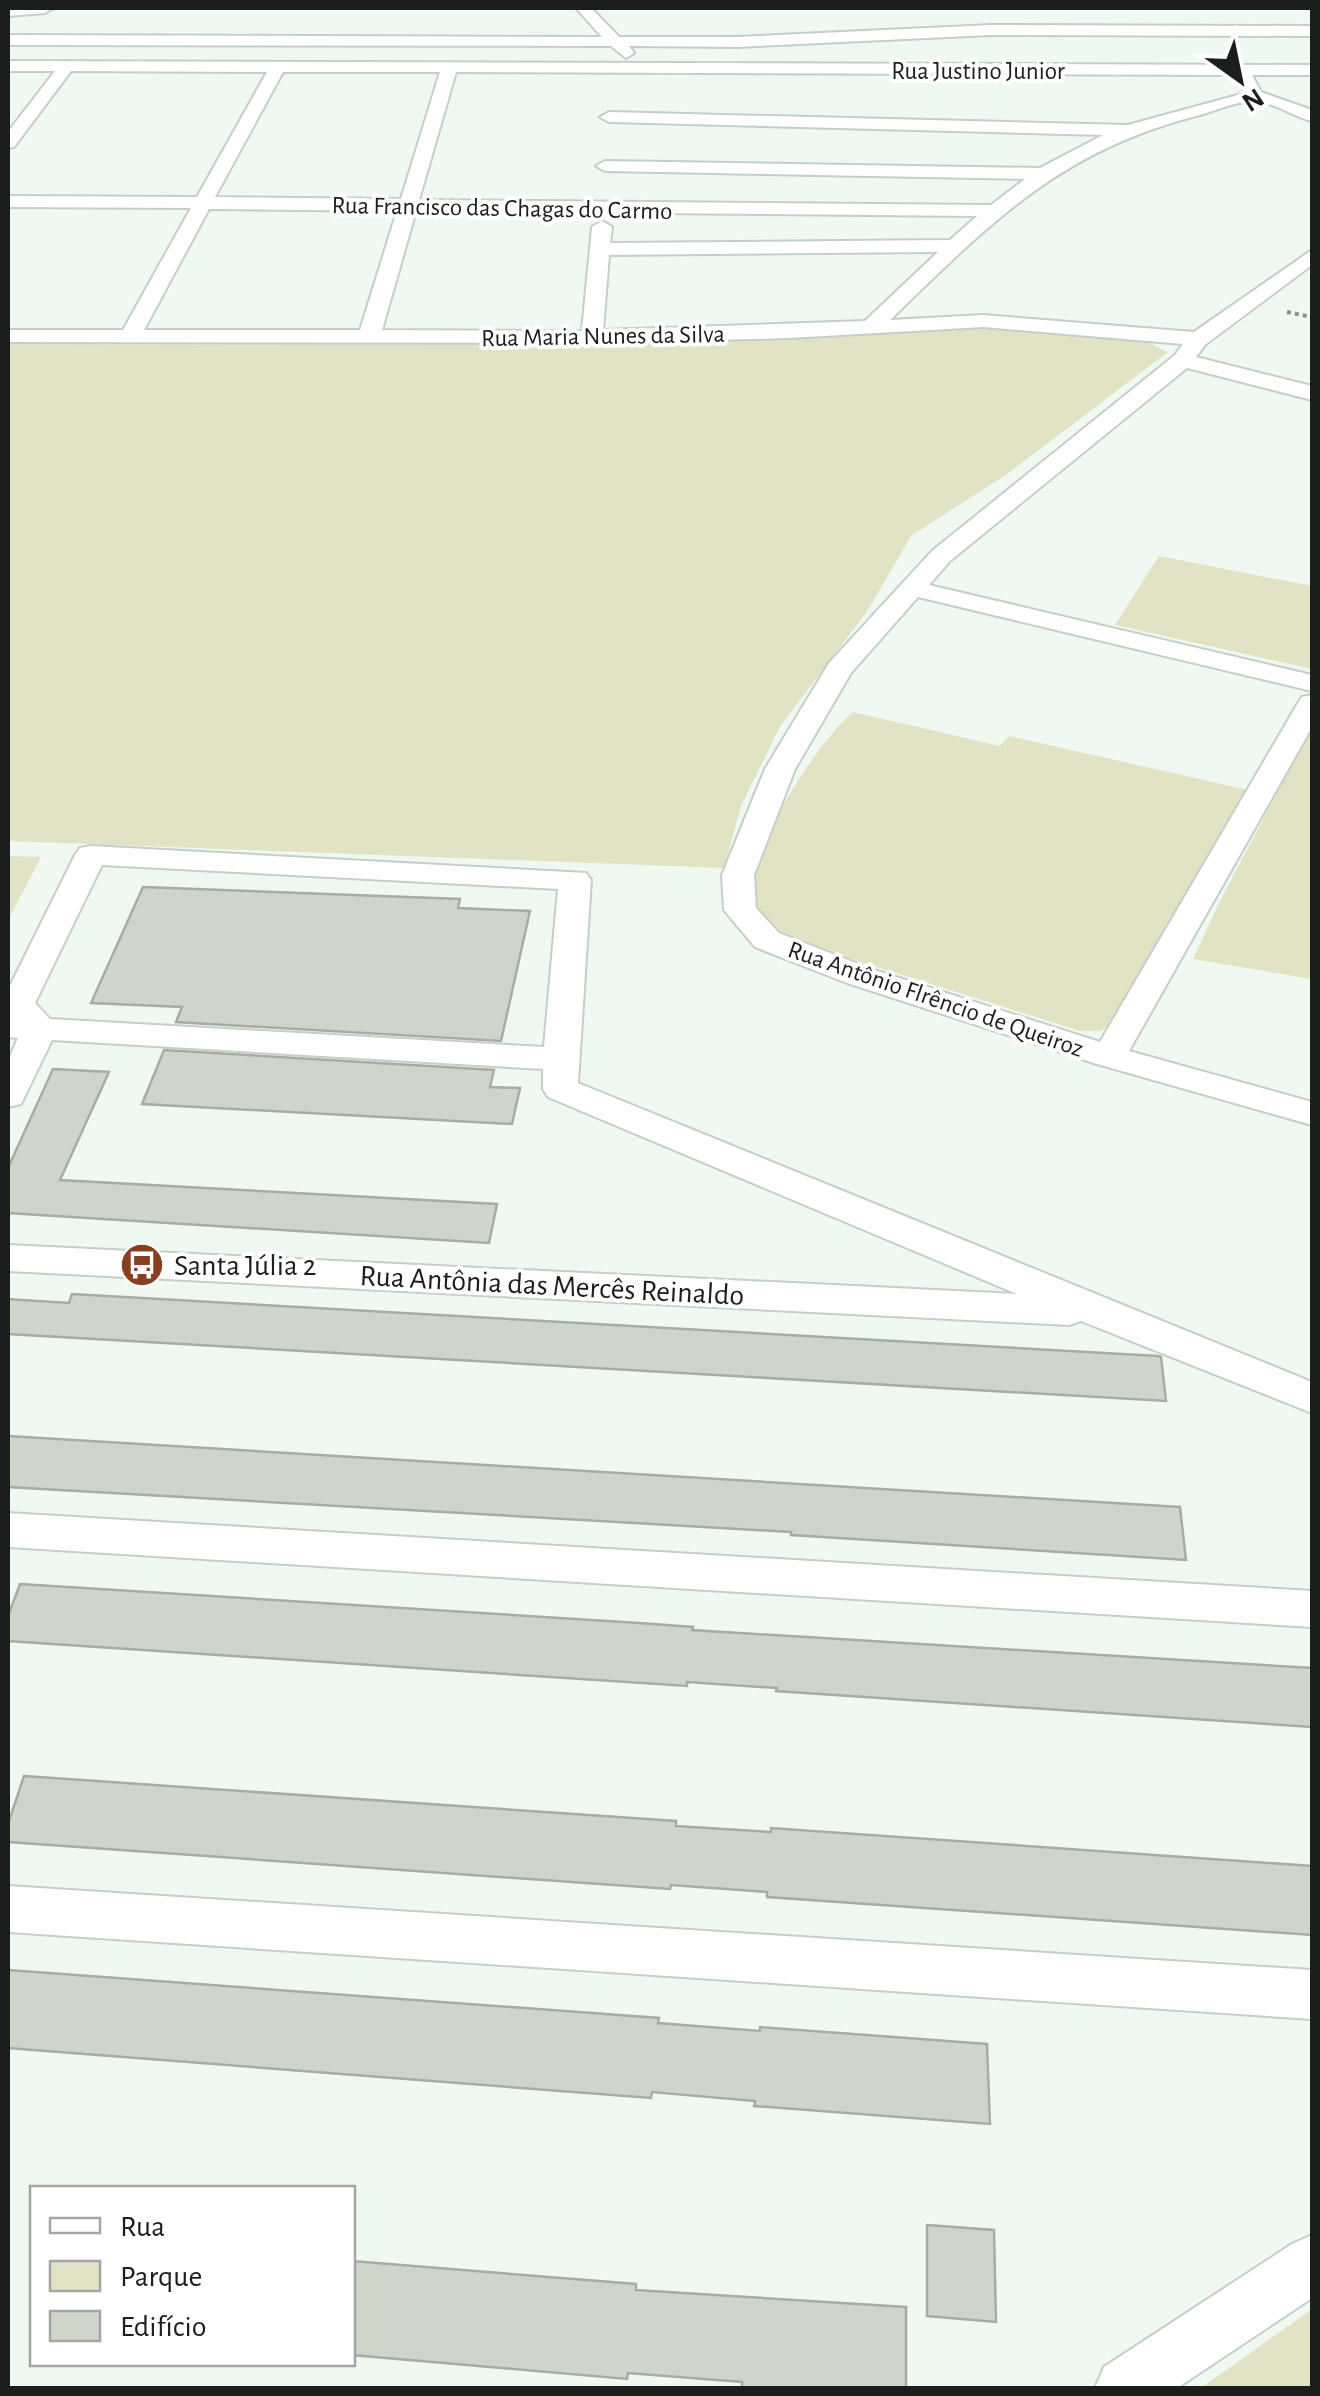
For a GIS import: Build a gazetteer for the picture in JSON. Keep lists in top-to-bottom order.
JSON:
{
  "streets": {
    "street": [
      "Rua Justino Junior",
      "Rua Francisco das Chagas do Carmo",
      "Rua Maria Nunes da Silva",
      "Rua Antônio Flrêncio de Queiroz",
      "Rua Antônia das Mercês Reinaldo"
    ]
  },
  "crossings": [
    ["Rua Maria Nunes da Silva", "Rua Antônio Flrêncio de Queiroz"]
  ],
  "places": {
    "bus stop": ["Santa Júlia 2"]
  },
  "legend": ["Rua", "Parque", "Edifício"],
  "north": "bottom right"
}
